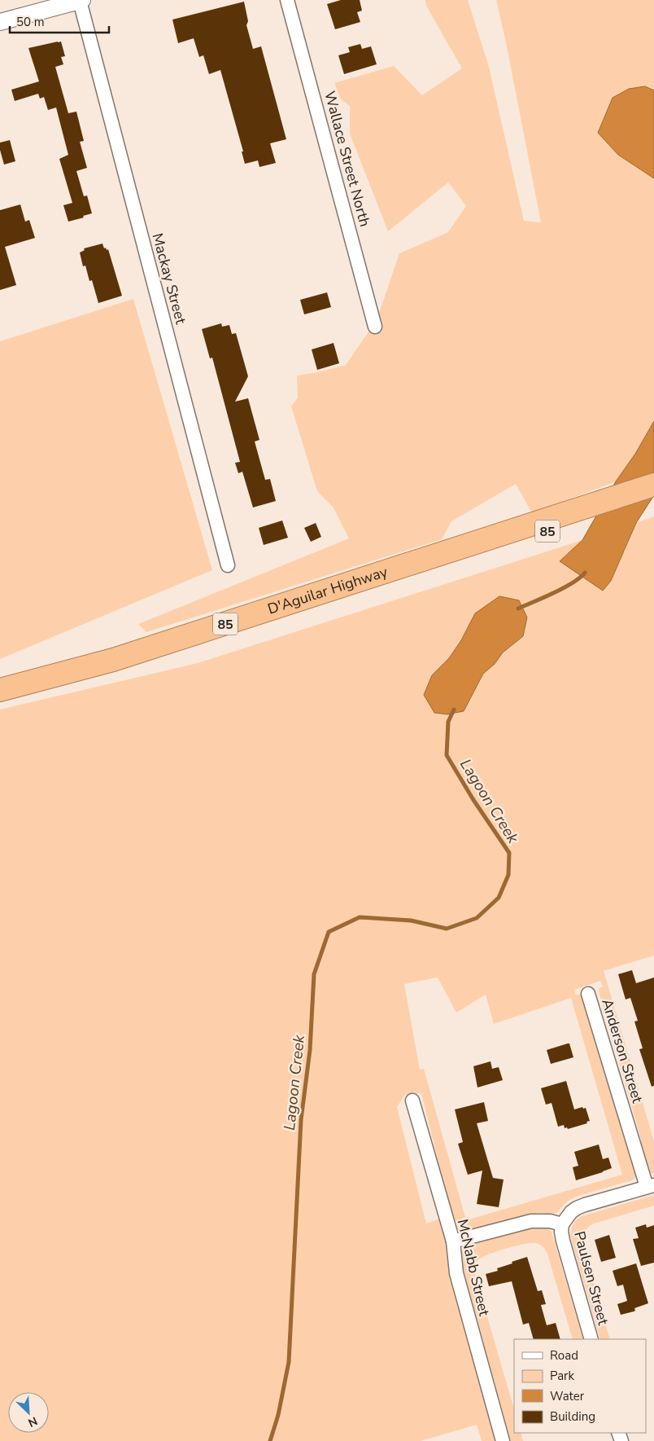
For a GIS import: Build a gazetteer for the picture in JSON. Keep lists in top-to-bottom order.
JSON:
{
  "streets": {
    "highway": ["85", "D'Aguilar Highway"],
    "street": [
      "Wallace Street North",
      "Mackay Street",
      "Anderson Street",
      "McNabb Street",
      "Paulsen Street"
    ]
  },
  "water": ["Lagoon Creek"],
  "legend": [
    "Road",
    "Park",
    "Water",
    "Building"
  ],
  "scale_bar": "50 m",
  "north": "bottom right"
}
